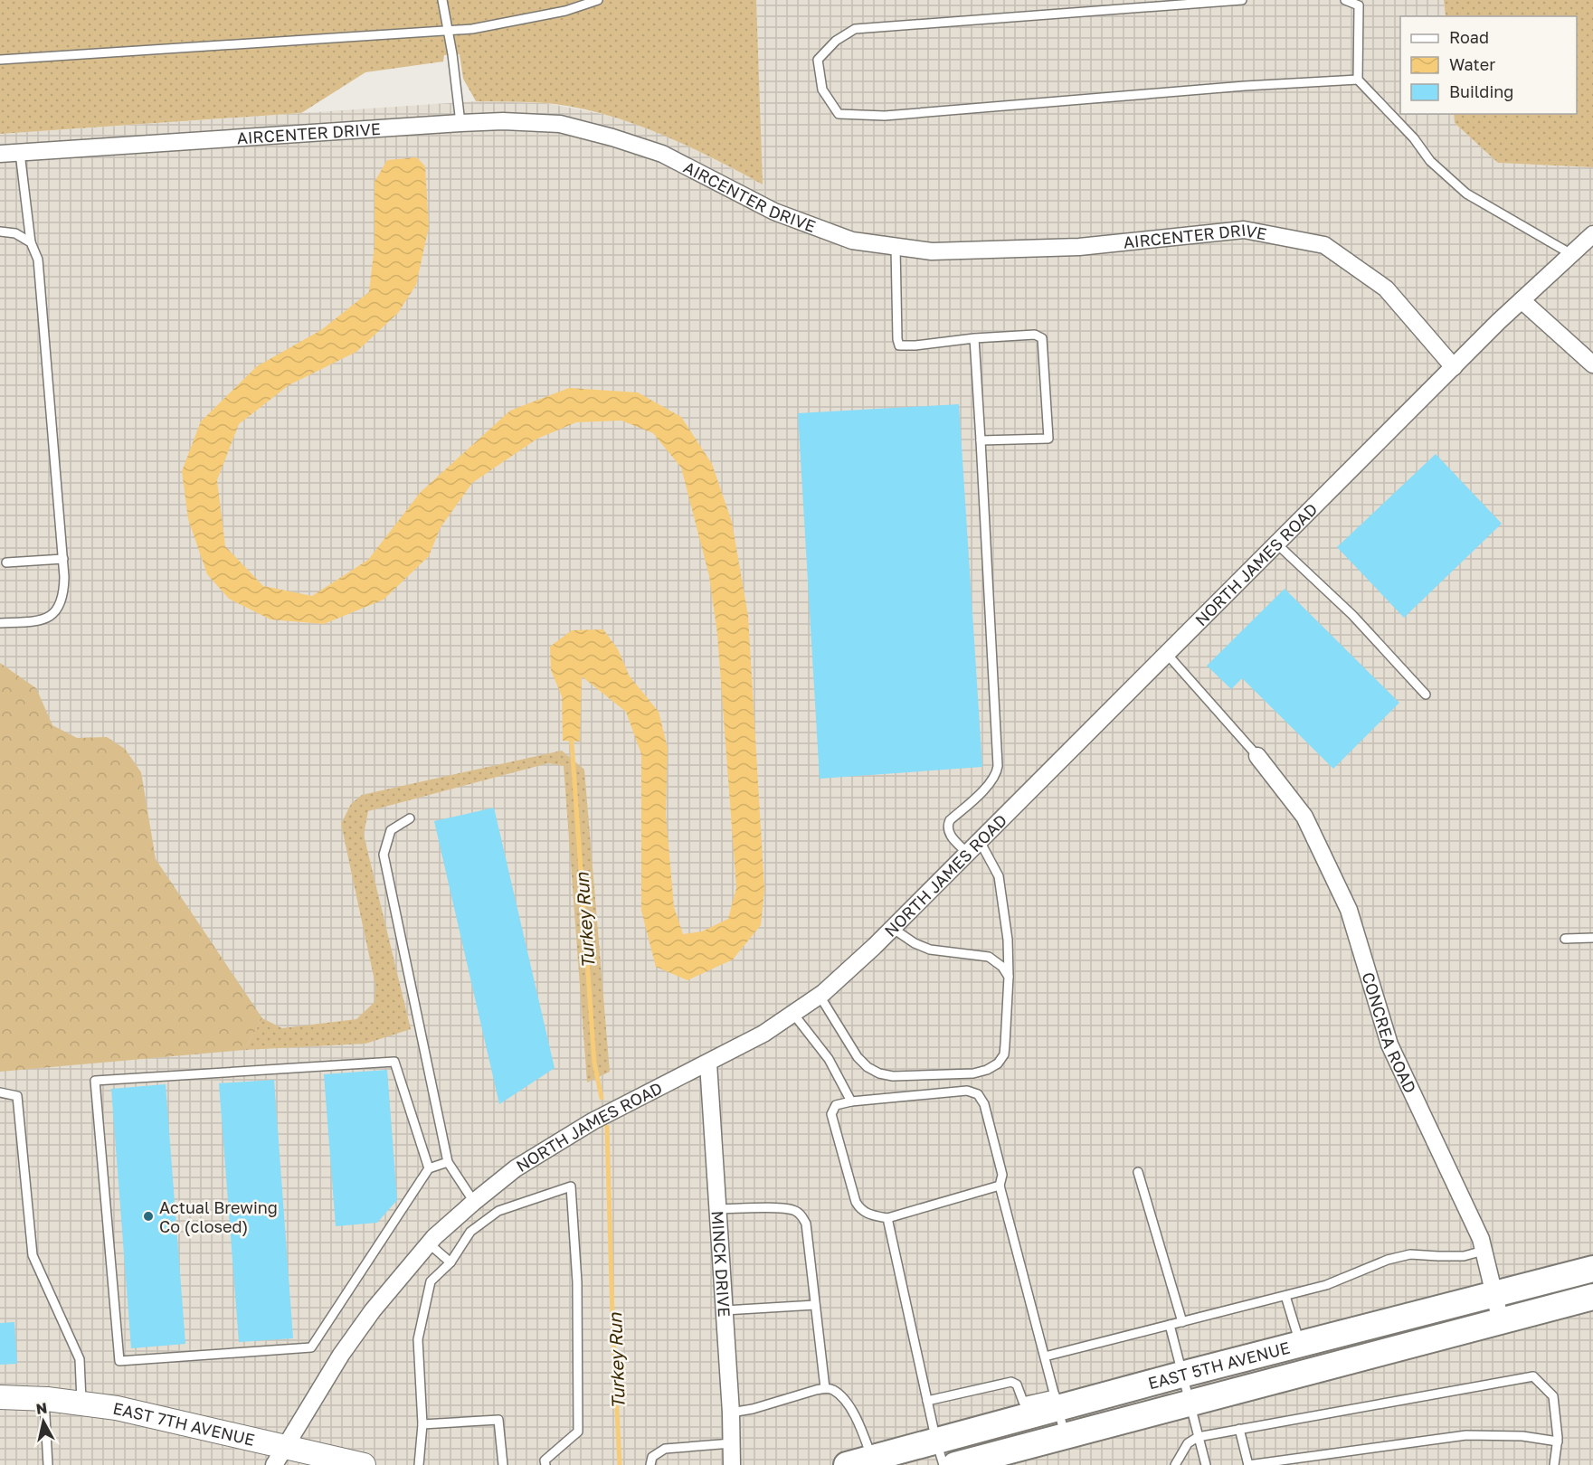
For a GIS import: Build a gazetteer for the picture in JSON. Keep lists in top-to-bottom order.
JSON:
{
  "streets": {
    "main road": ["EAST 5TH AVENUE"],
    "street": [
      "AIRCENTER DRIVE",
      "NORTH JAMES ROAD",
      "CONCREA ROAD",
      "MINCK DRIVE",
      "EAST 7TH AVENUE"
    ]
  },
  "crossings": [
    ["AIRCENTER DRIVE", "NORTH JAMES ROAD"],
    ["NORTH JAMES ROAD", "MINCK DRIVE"],
    ["NORTH JAMES ROAD", "EAST 7TH AVENUE"],
    ["CONCREA ROAD", "EAST 5TH AVENUE"]
  ],
  "water": ["Turkey Run"],
  "places": ["Actual Brewing Co (closed)"],
  "legend": ["Road", "Water", "Building"],
  "north": "top"
}
